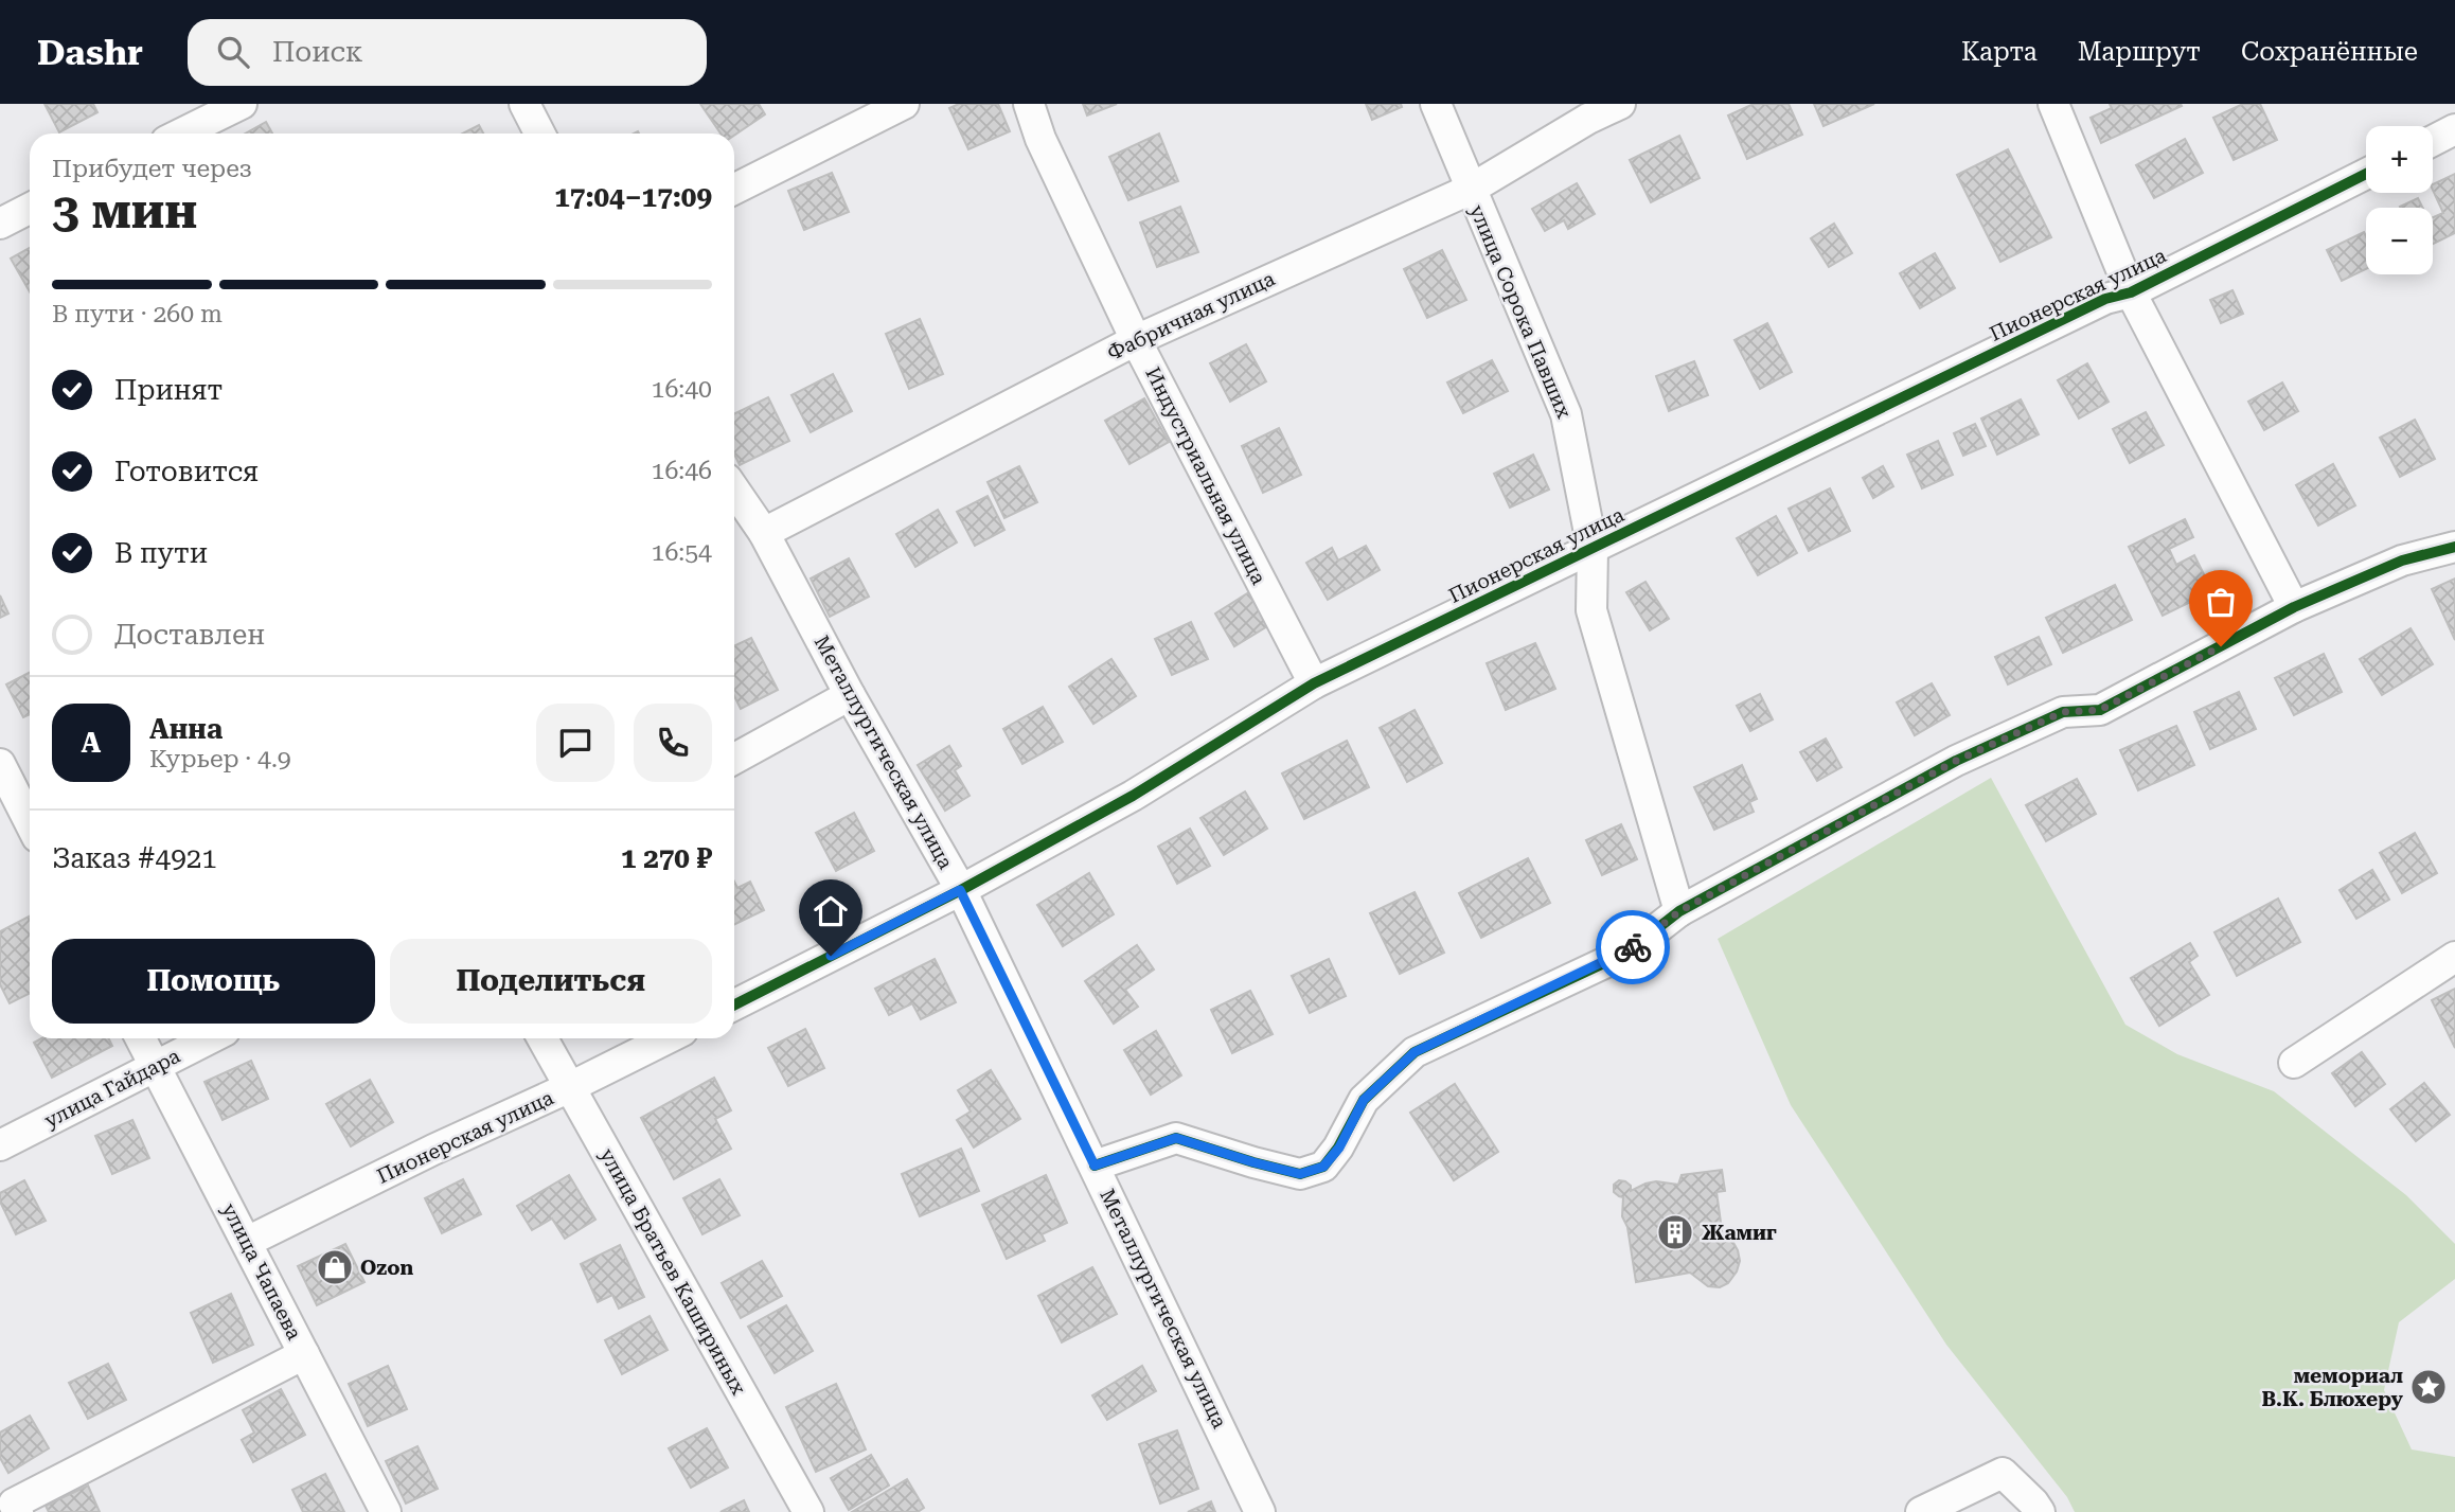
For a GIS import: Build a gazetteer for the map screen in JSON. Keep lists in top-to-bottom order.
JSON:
{
  "streets": {
    "street": [
      "Пионерская улица",
      "улица Сорока Павших",
      "Фабричная улица",
      "Индустриальная улица",
      "Металлургическая улица",
      "улица Гайдара",
      "улица Чапаева",
      "улица Братьев Кашириных"
    ]
  },
  "crossings": [
    ["Пионерская улица", "улица Сорока Павших"],
    ["Пионерская улица", "Индустриальная улица"],
    ["Пионерская улица", "Металлургическая улица"],
    ["Пионерская улица", "улица Чапаева"],
    ["Пионерская улица", "улица Братьев Кашириных"],
    ["улица Сорока Павших", "Фабричная улица"],
    ["Фабричная улица", "Индустриальная улица"],
    ["Фабричная улица", "Металлургическая улица"],
    ["улица Гайдара", "улица Чапаева"]
  ],
  "places": {
    "building": ["Жамиг"],
    "shop": ["Ozon"],
    "place": ["мемориал В.К. Блюхеру"]
  },
  "page": {
    "header": "Dashr",
    "search": "Поиск",
    "nav": ["Карта", "Маршрут", "Сохранённые"],
    "map_buttons": ["+", "−"],
    "heading": ["3 мин", "Прибудет через", "17:04–17:09"],
    "panel": [
      "Анна",
      "Курьер · 4.9",
      "Заказ #4921",
      "1 270 ₽"
    ],
    "bar": "В пути · 260 m",
    "list": [
      ["Принят", "16:40"],
      ["Готовится", "16:46"],
      ["В пути", "16:54"],
      "Доставлен"
    ],
    "round": "А",
    "buttons": ["Помощь", "Поделиться"]
  }
}
